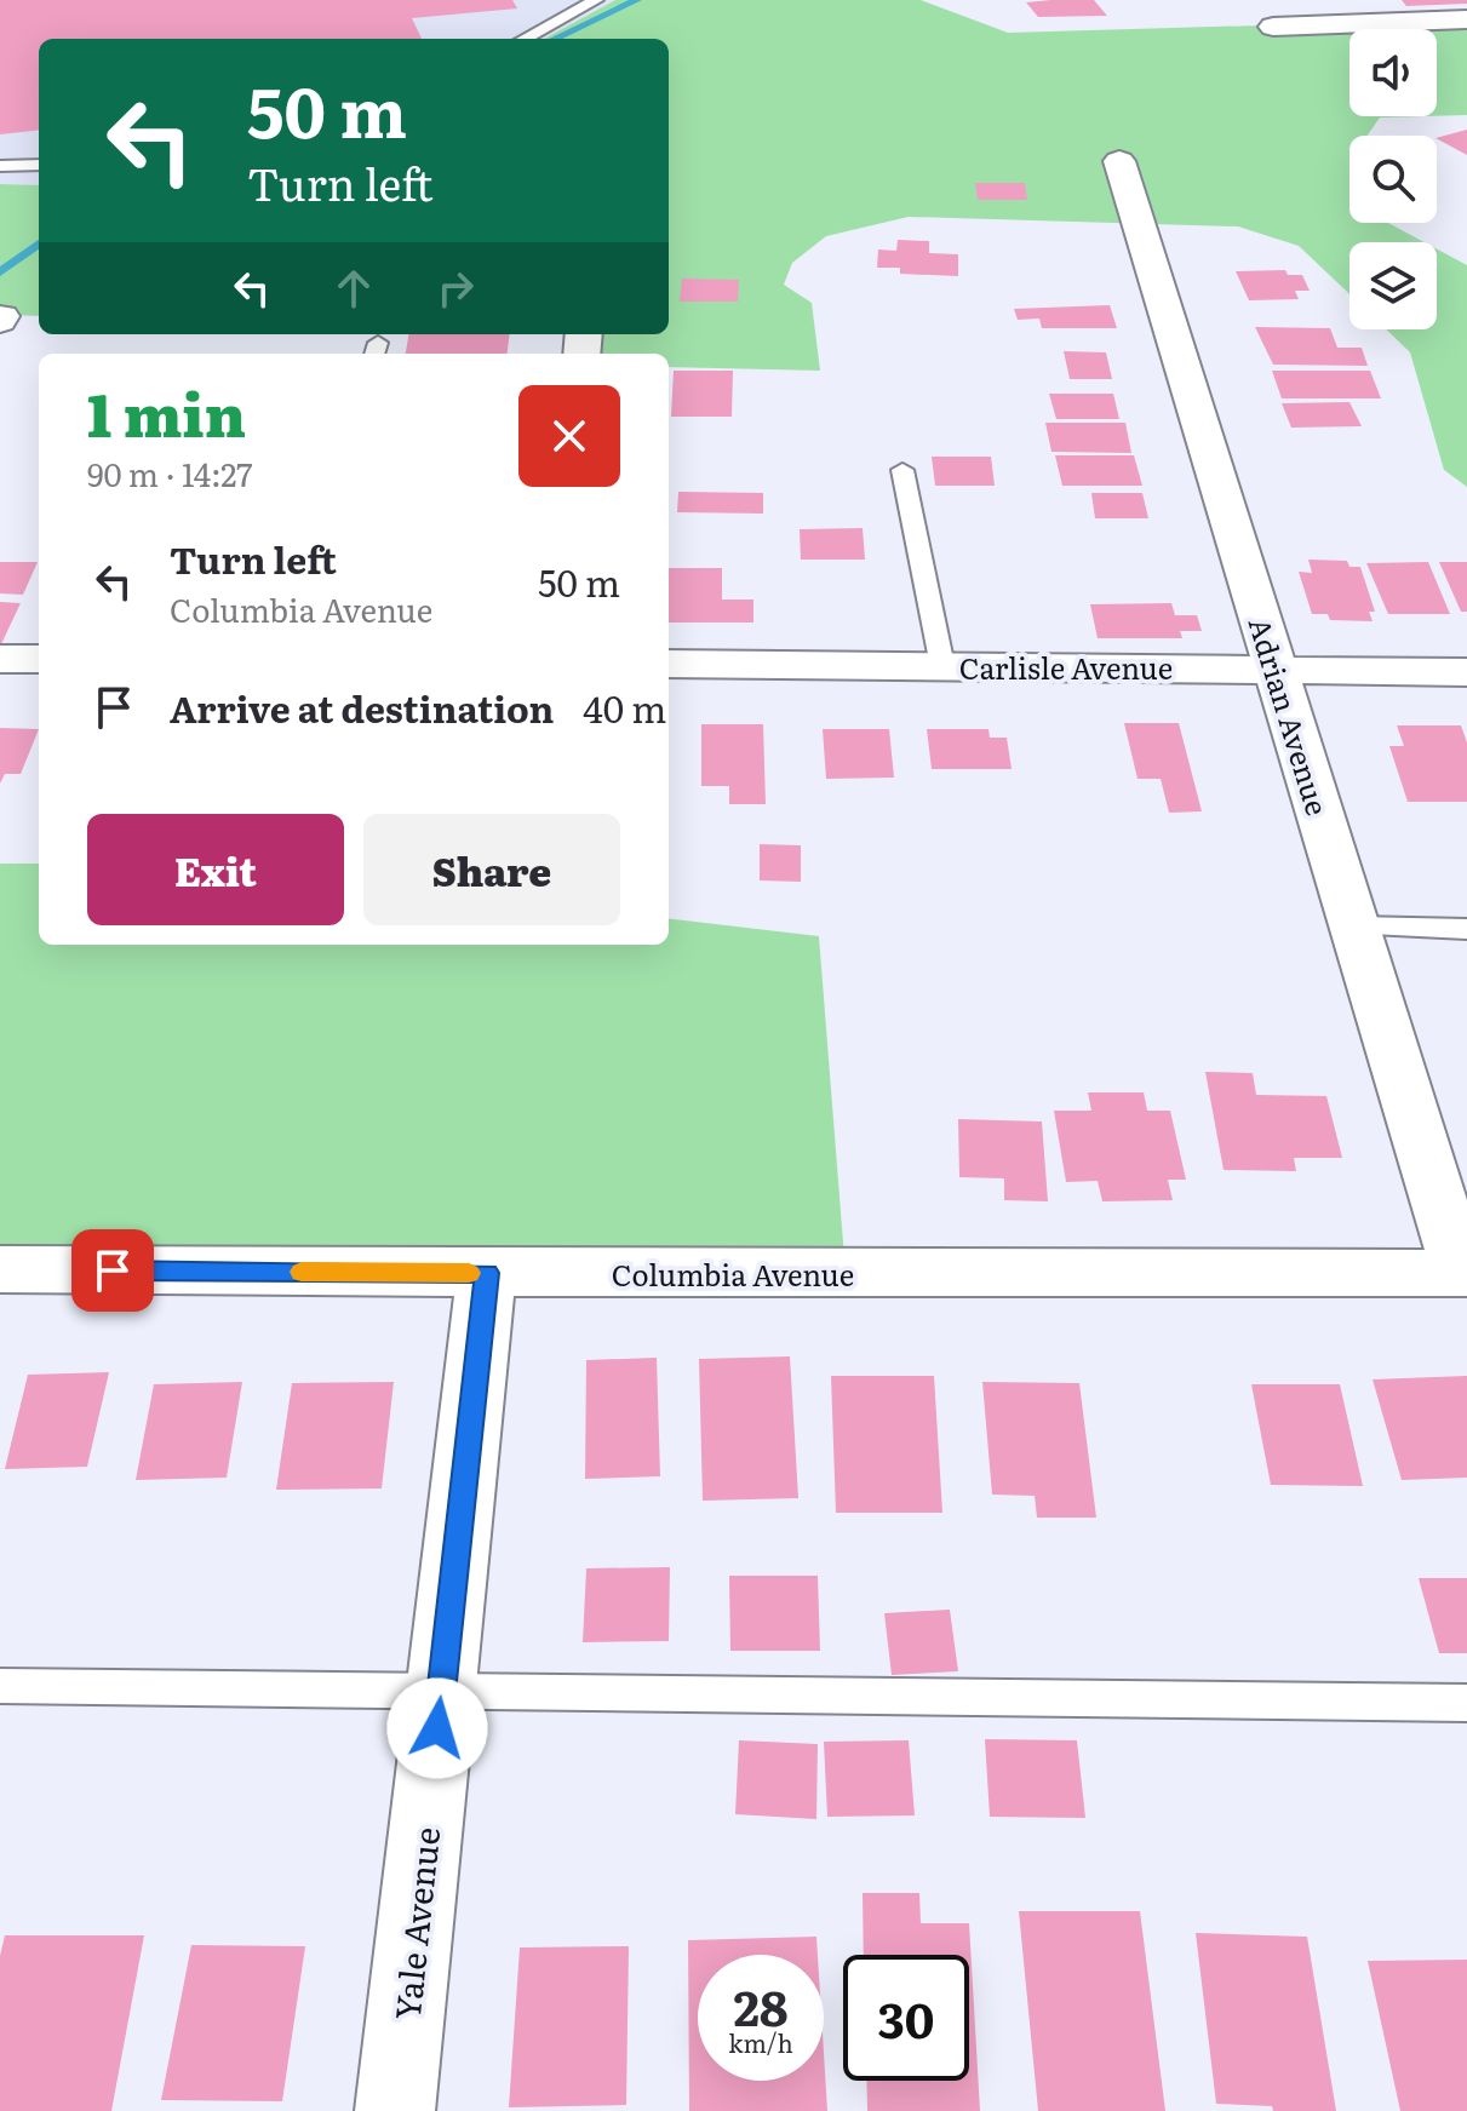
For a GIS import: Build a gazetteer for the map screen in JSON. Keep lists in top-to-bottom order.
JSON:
{
  "streets": {
    "street": [
      "Carlisle Avenue",
      "Adrian Avenue",
      "Columbia Avenue",
      "Yale Avenue"
    ]
  },
  "crossings": [
    ["Carlisle Avenue", "Adrian Avenue"],
    ["Adrian Avenue", "Columbia Avenue"],
    ["Columbia Avenue", "Yale Avenue"]
  ],
  "page": {
    "turn": ["50 m", "Turn left"],
    "heading": ["1 min", "90 m · 14:27"],
    "list": [
      {
        "name": "Turn left",
        "note": "Columbia Avenue",
        "value": "50 m"
      },
      {
        "name": "Arrive at destination",
        "value": "40 m"
      }
    ],
    "buttons": ["Exit", "Share"],
    "speed": "28 km/h",
    "limit": "30"
  }
}
